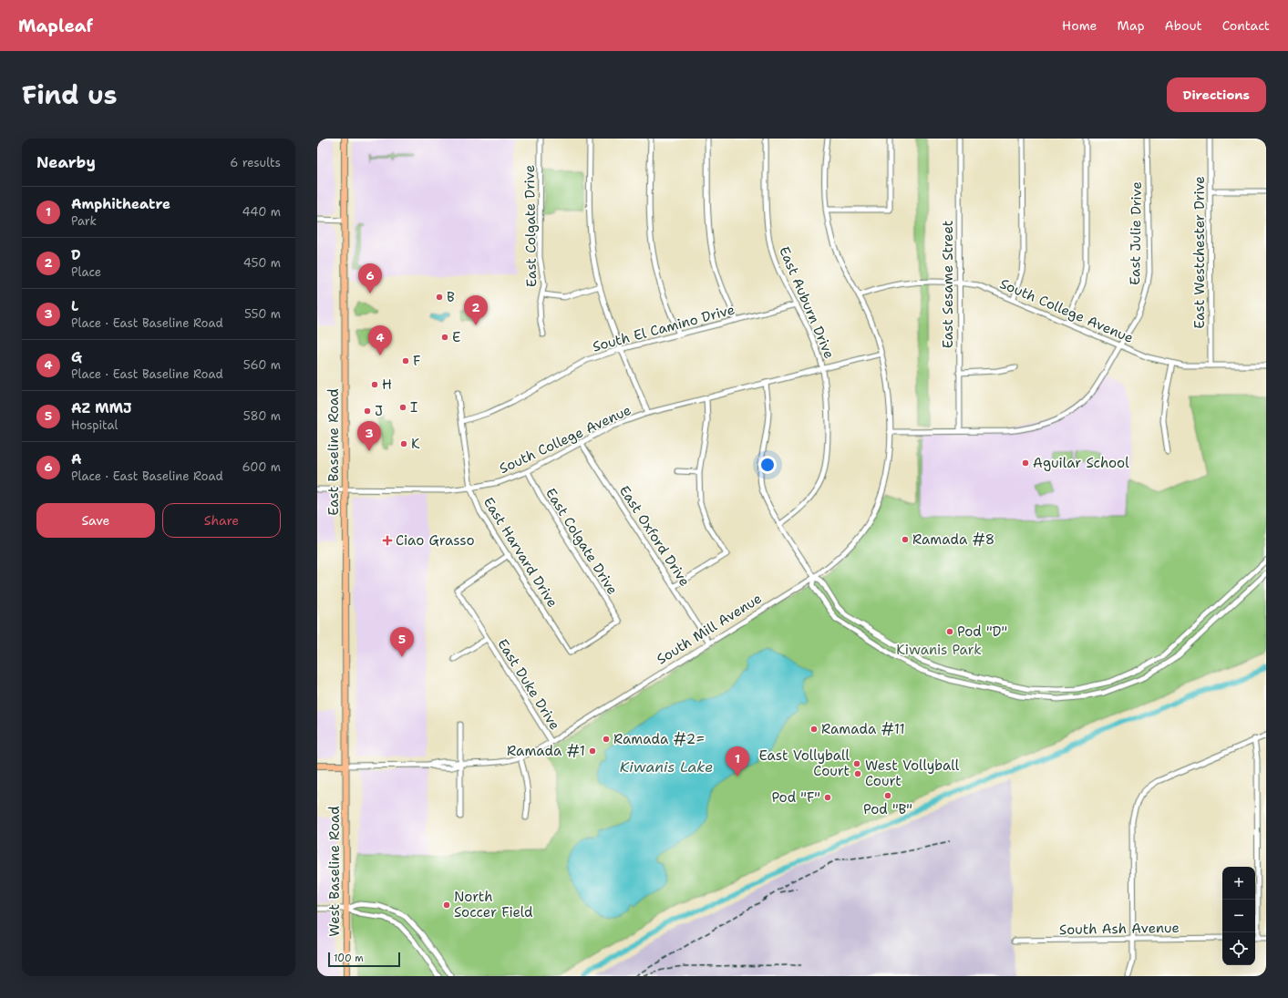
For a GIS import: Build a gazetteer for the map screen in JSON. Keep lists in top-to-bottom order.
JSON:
{
  "streets": {
    "main road": ["East Baseline Road", "South Mill Avenue", "West Baseline Road"],
    "street": [
      "East Colgate Drive",
      "East Julie Drive",
      "East Westchester Drive",
      "East Sesame Street",
      "East Auburn Drive",
      "South College Avenue",
      "South El Camino Drive",
      "East Oxford Drive",
      "East Harvard Drive",
      "East Duke Drive",
      "South Ash Avenue"
    ]
  },
  "crossings": [
    ["East Colgate Drive", "South College Avenue"],
    ["East Colgate Drive", "East Harvard Drive"],
    ["East Julie Drive", "East Sesame Street"],
    ["East Julie Drive", "South College Avenue"],
    ["East Julie Drive", "South Mill Avenue"],
    ["East Westchester Drive", "South College Avenue"],
    ["East Sesame Street", "South College Avenue"],
    ["East Auburn Drive", "South College Avenue"],
    ["East Auburn Drive", "South El Camino Drive"],
    ["South College Avenue", "East Baseline Road"],
    ["South College Avenue", "East Oxford Drive"],
    ["South College Avenue", "East Harvard Drive"],
    ["South College Avenue", "South Mill Avenue"],
    ["South El Camino Drive", "East Harvard Drive"],
    ["East Baseline Road", "South Mill Avenue"],
    ["East Baseline Road", "West Baseline Road"],
    ["East Oxford Drive", "South Mill Avenue"],
    ["East Harvard Drive", "East Duke Drive"],
    ["South Mill Avenue", "East Duke Drive"],
    ["South Mill Avenue", "West Baseline Road"]
  ],
  "water": ["Kiwanis Lake"],
  "parks": ["Kiwanis Park"],
  "places": {
    "other": [
      "B",
      "E",
      "F",
      "H",
      "I",
      "J",
      "K",
      "Aguilar School",
      "Ramada #8",
      "Pod \"D\"",
      "Ramada #11",
      "Ramada #2=",
      "Ramada #1",
      "East Vollyball Court",
      "West Vollyball Court",
      "Pod \"B\"",
      "Pod \"F\"",
      "North Soccer Field"
    ],
    "health": ["Ciao Grasso"]
  },
  "scale_bar": "100 m",
  "page": {
    "header": "Mapleaf",
    "nav": [
      "Home",
      "Map",
      "About",
      "Contact"
    ],
    "title": "Find us",
    "buttons": [
      "Directions",
      ["Save", "Share"]
    ],
    "heading": ["Nearby", "6 results"],
    "list": [
      {
        "mark": "1",
        "name": "Amphitheatre",
        "note": "Park",
        "value": "440 m"
      },
      {
        "mark": "2",
        "name": "D",
        "note": "Place",
        "value": "450 m"
      },
      {
        "mark": "3",
        "name": "L",
        "note": "Place · East Baseline Road",
        "value": "550 m"
      },
      {
        "mark": "4",
        "name": "G",
        "note": "Place · East Baseline Road",
        "value": "560 m"
      },
      {
        "mark": "5",
        "name": "AZ MMJ",
        "note": "Hospital",
        "value": "580 m"
      },
      {
        "mark": "6",
        "name": "A",
        "note": "Place · East Baseline Road",
        "value": "600 m"
      }
    ],
    "pins": [
      "6",
      "2",
      "4",
      "3",
      "5",
      "1"
    ],
    "map_buttons": ["+", "−"],
    "scale": "100 m"
  }
}
